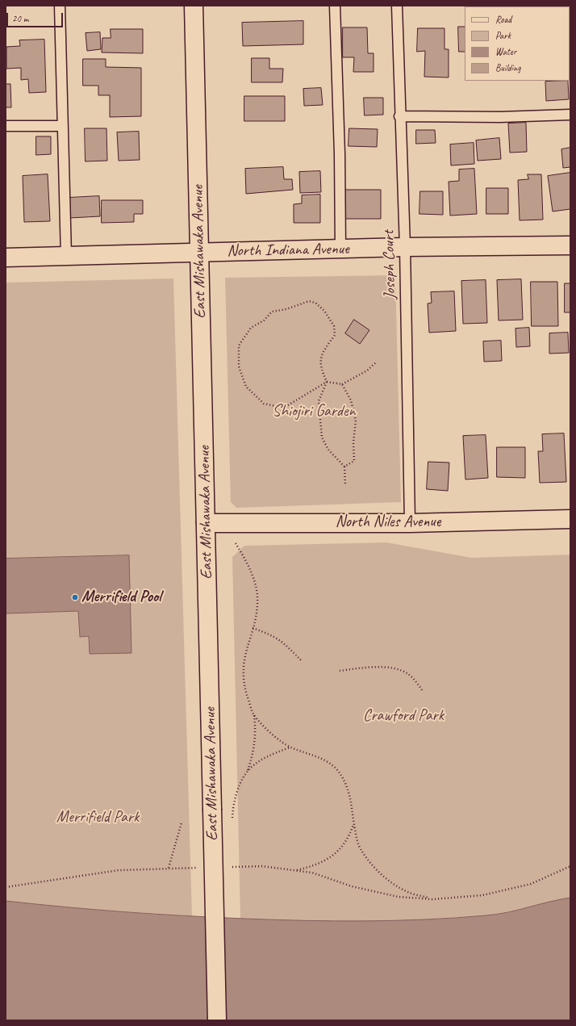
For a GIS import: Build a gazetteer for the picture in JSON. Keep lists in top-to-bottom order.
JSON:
{
  "streets": {
    "street": ["North Indiana Avenue", "East Mishawaka Avenue", "North Niles Avenue"],
    "lane": ["Joseph Court"]
  },
  "crossings": [
    ["North Indiana Avenue", "East Mishawaka Avenue"],
    ["North Indiana Avenue", "Joseph Court"],
    ["East Mishawaka Avenue", "North Niles Avenue"],
    ["Joseph Court", "North Niles Avenue"]
  ],
  "parks": ["Shiojiri Garden", "Crawford Park", "Merrifield Park"],
  "places": ["Merrifield Pool"],
  "legend": [
    "Road",
    "Park",
    "Water",
    "Building"
  ],
  "scale_bar": "20 m"
}
